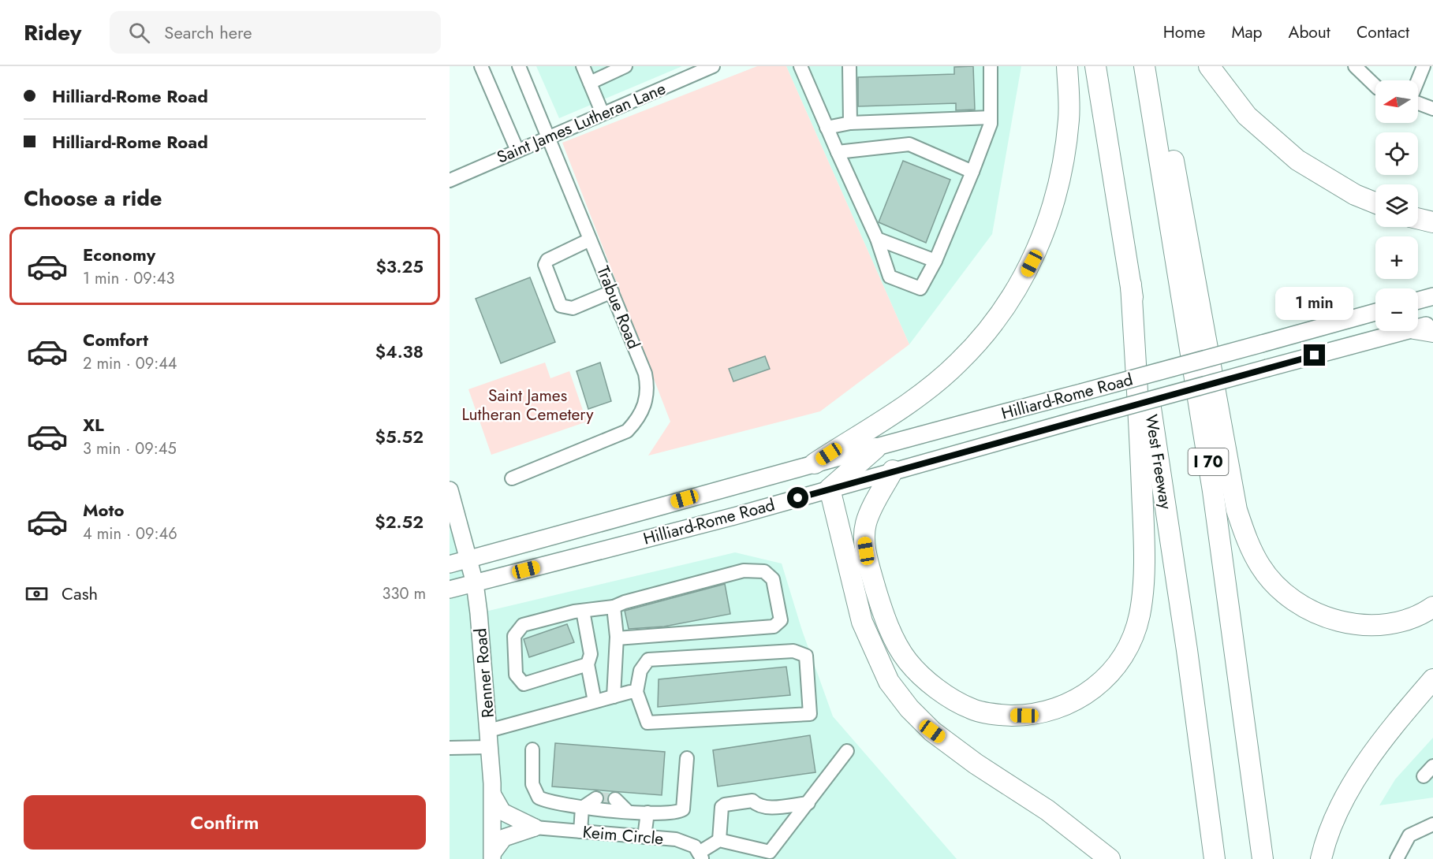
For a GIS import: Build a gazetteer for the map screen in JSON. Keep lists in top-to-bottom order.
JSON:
{
  "streets": {
    "highway": ["West Freeway", "I 70"],
    "main road": ["Hilliard-Rome Road", "Renner Road"],
    "street": ["Saint James Lutheran Lane", "Trabue Road", "Keim Circle"]
  },
  "crossings": [
    ["Saint James Lutheran Lane", "Trabue Road"],
    ["Hilliard-Rome Road", "Renner Road"]
  ],
  "parks": ["Saint James Lutheran Cemetery"],
  "north": "left",
  "page": {
    "header": "Ridey",
    "search": "Search here",
    "nav": [
      "Home",
      "Map",
      "About",
      "Contact"
    ],
    "banner": ["Hilliard-Rome Road", "Hilliard-Rome Road"],
    "map_buttons": ["+", "−"],
    "heading": "Choose a ride",
    "list": [
      {
        "name": "Economy",
        "note": "1 min · 09:43",
        "value": "$3.25"
      },
      {
        "name": "Comfort",
        "note": "2 min · 09:44",
        "value": "$4.38"
      },
      {
        "name": "XL",
        "note": "3 min · 09:45",
        "value": "$5.52"
      },
      {
        "name": "Moto",
        "note": "4 min · 09:46",
        "value": "$2.52"
      }
    ],
    "bubble": "1 min",
    "pay": ["Cash", "330 m"],
    "buttons": "Confirm"
  }
}
